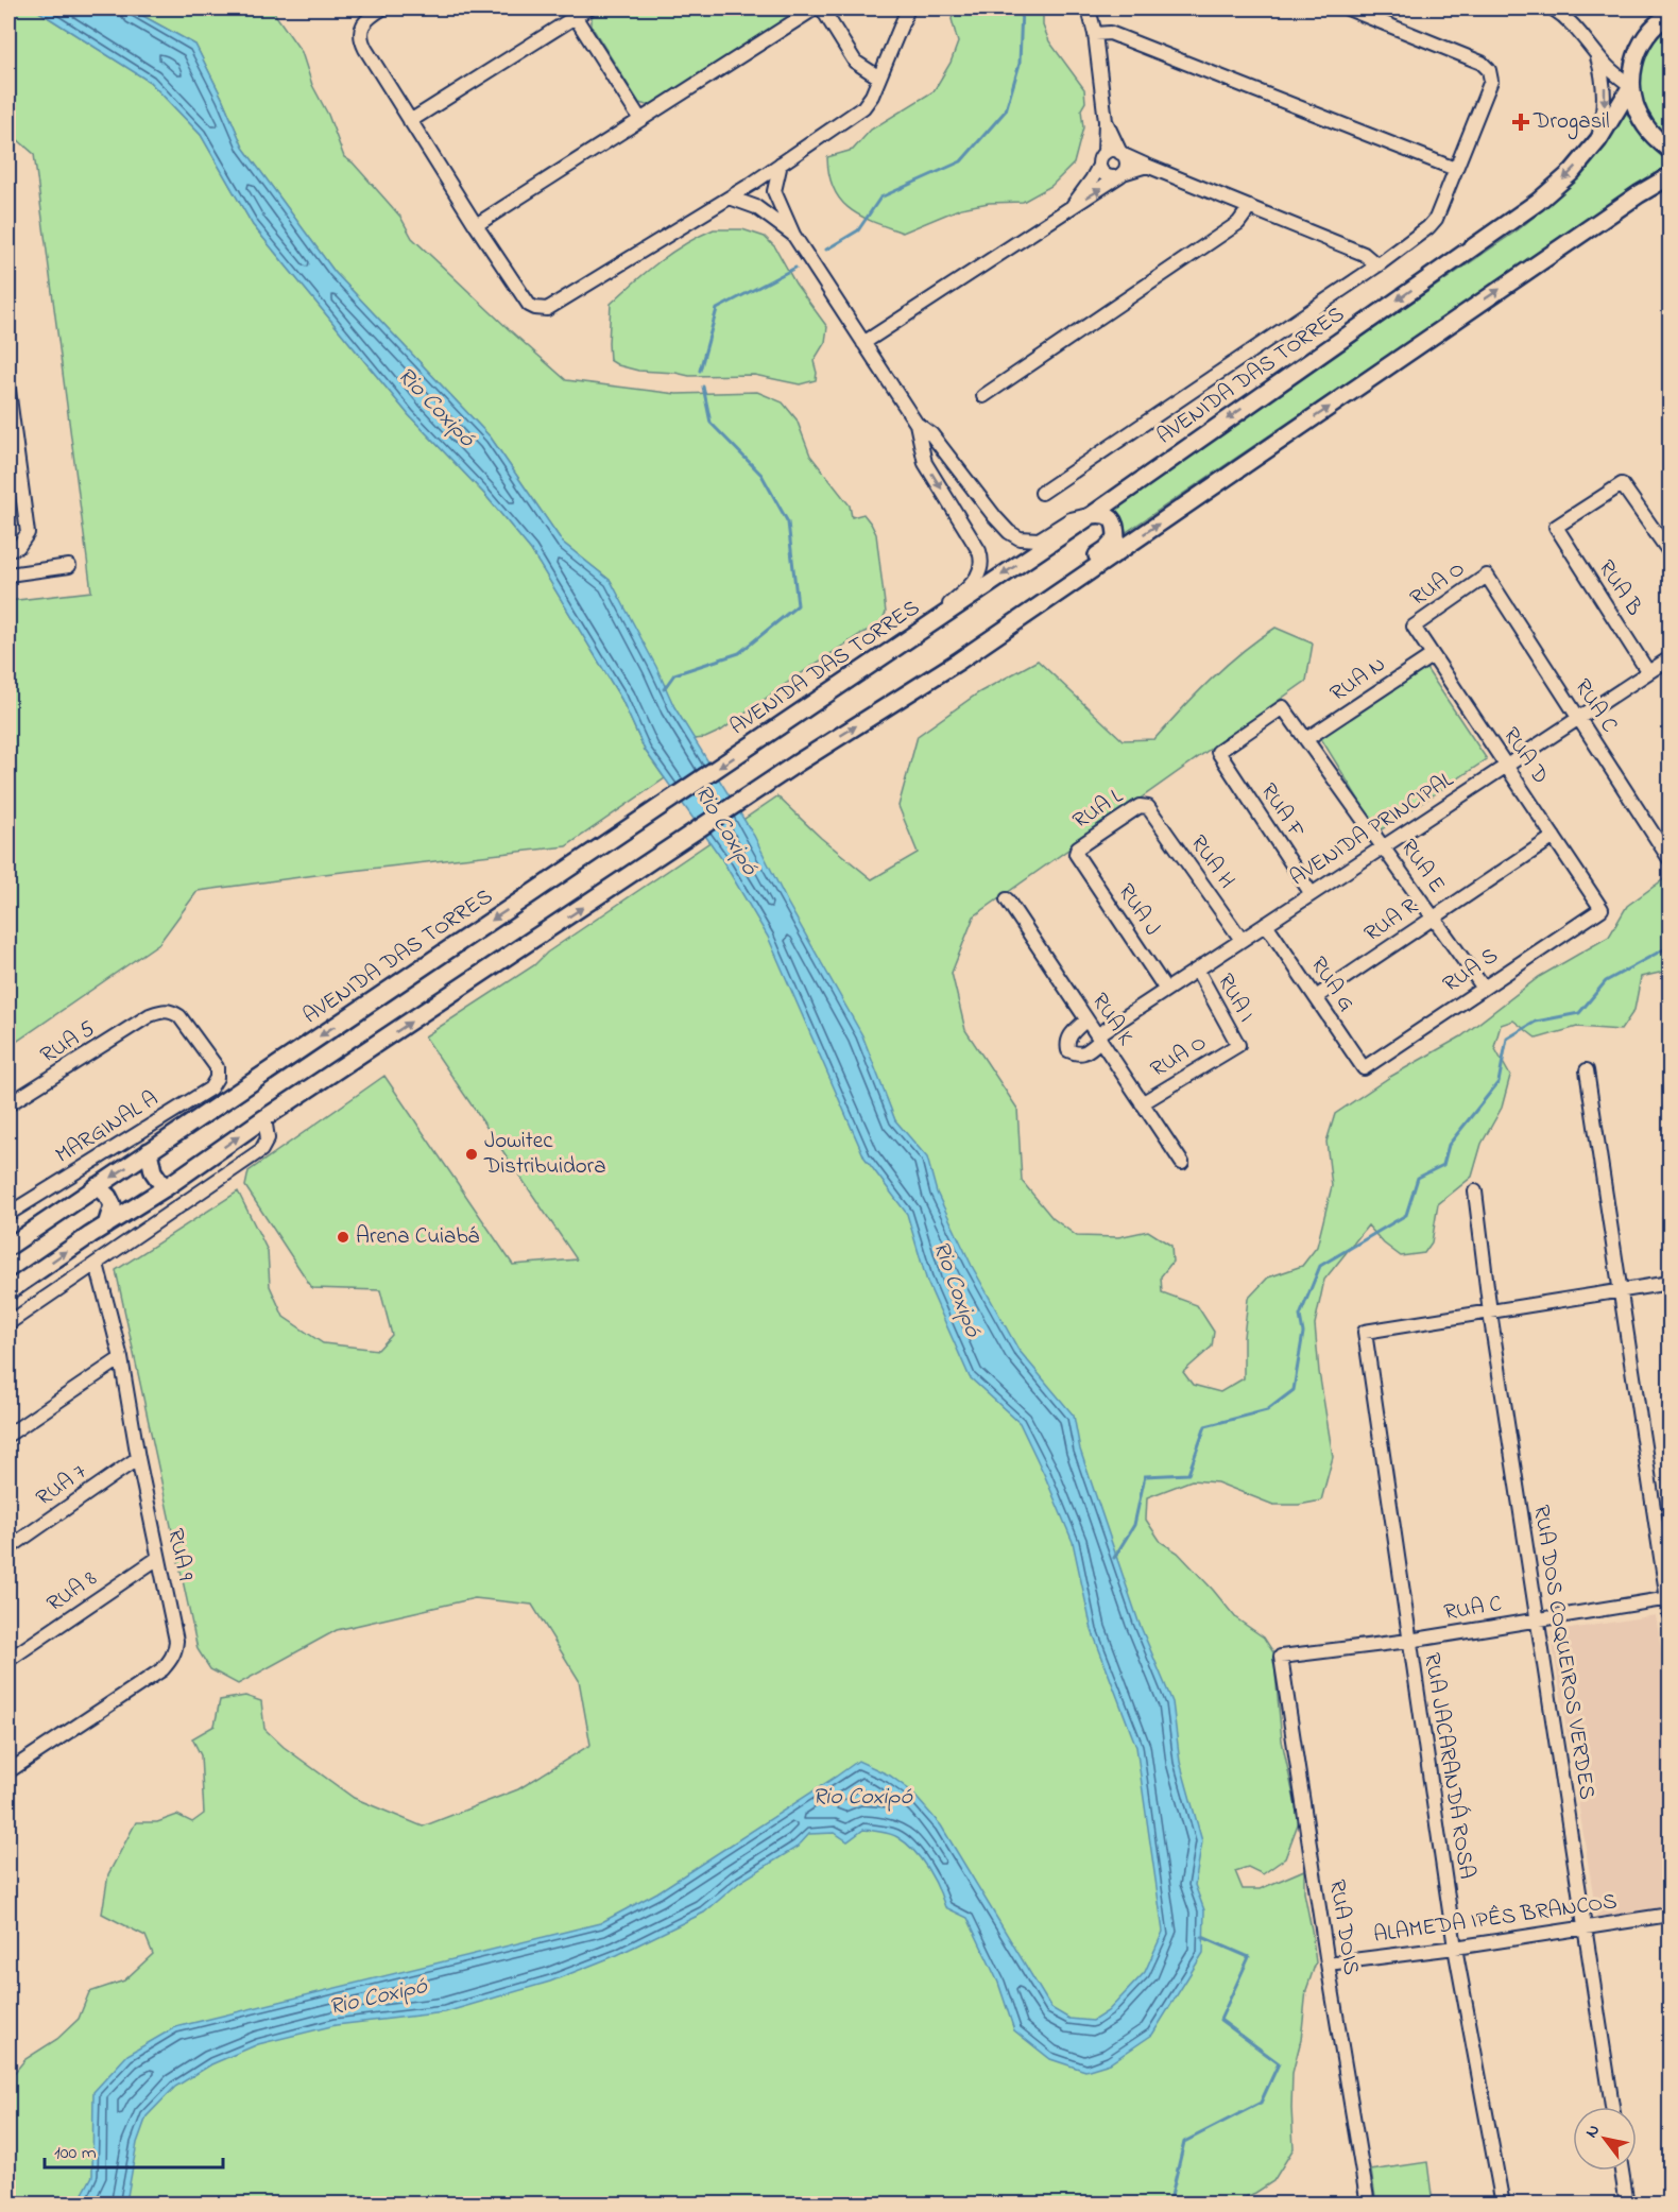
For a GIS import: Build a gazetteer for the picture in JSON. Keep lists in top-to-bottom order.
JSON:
{
  "streets": {
    "main road": ["AVENIDA DAS TORRES"],
    "street": [
      "RUA O",
      "RUA B",
      "RUA N",
      "RUA C",
      "RUA D",
      "RUA L",
      "RUA F",
      "AVENIDA PRINCIPAL",
      "RUA H",
      "RUA E",
      "RUA J",
      "RUA R",
      "RUA S",
      "RUA G",
      "RUA I",
      "RUA K",
      "RUA 5",
      "MARGINAL A",
      "RUA 7",
      "RUA 9",
      "RUA 8",
      "RUA DOS COQUEIROS VERDES",
      "RUA JACARANDÁ ROSA",
      "ALAMEDA IPÊS BRANCOS",
      "RUA DOIS"
    ]
  },
  "crossings": [
    ["RUA O", "RUA C"],
    ["RUA O", "RUA D"],
    ["RUA O", "RUA I"],
    ["RUA O", "RUA K"],
    ["RUA B", "AVENIDA PRINCIPAL"],
    ["RUA N", "RUA D"],
    ["RUA N", "RUA E"],
    ["RUA C", "AVENIDA PRINCIPAL"],
    ["RUA C", "RUA DOS COQUEIROS VERDES"],
    ["RUA C", "RUA JACARANDÁ ROSA"],
    ["RUA C", "RUA DOIS"],
    ["RUA D", "AVENIDA PRINCIPAL"],
    ["RUA D", "RUA R"],
    ["RUA D", "RUA S"],
    ["RUA L", "RUA H"],
    ["RUA L", "RUA J"],
    ["RUA F", "AVENIDA PRINCIPAL"],
    ["RUA F", "RUA E"],
    ["AVENIDA PRINCIPAL", "RUA H"],
    ["AVENIDA PRINCIPAL", "RUA E"],
    ["AVENIDA PRINCIPAL", "RUA J"],
    ["AVENIDA PRINCIPAL", "RUA G"],
    ["AVENIDA PRINCIPAL", "RUA I"],
    ["AVENIDA PRINCIPAL", "RUA K"],
    ["RUA E", "RUA R"],
    ["RUA E", "RUA S"],
    ["RUA R", "RUA G"],
    ["RUA S", "RUA G"],
    ["RUA 5", "MARGINAL A"],
    ["RUA 7", "RUA 9"],
    ["RUA 9", "RUA 8"],
    ["RUA DOS COQUEIROS VERDES", "RUA JACARANDÁ ROSA"],
    ["RUA DOS COQUEIROS VERDES", "ALAMEDA IPÊS BRANCOS"],
    ["RUA JACARANDÁ ROSA", "ALAMEDA IPÊS BRANCOS"],
    ["ALAMEDA IPÊS BRANCOS", "RUA DOIS"]
  ],
  "water": ["Rio Coxipó"],
  "places": {
    "health": ["Drogasil"],
    "other": ["Jowitec Distribuidora", "Arena Cuiabá"]
  },
  "scale_bar": "100 m",
  "north": "top left"
}
